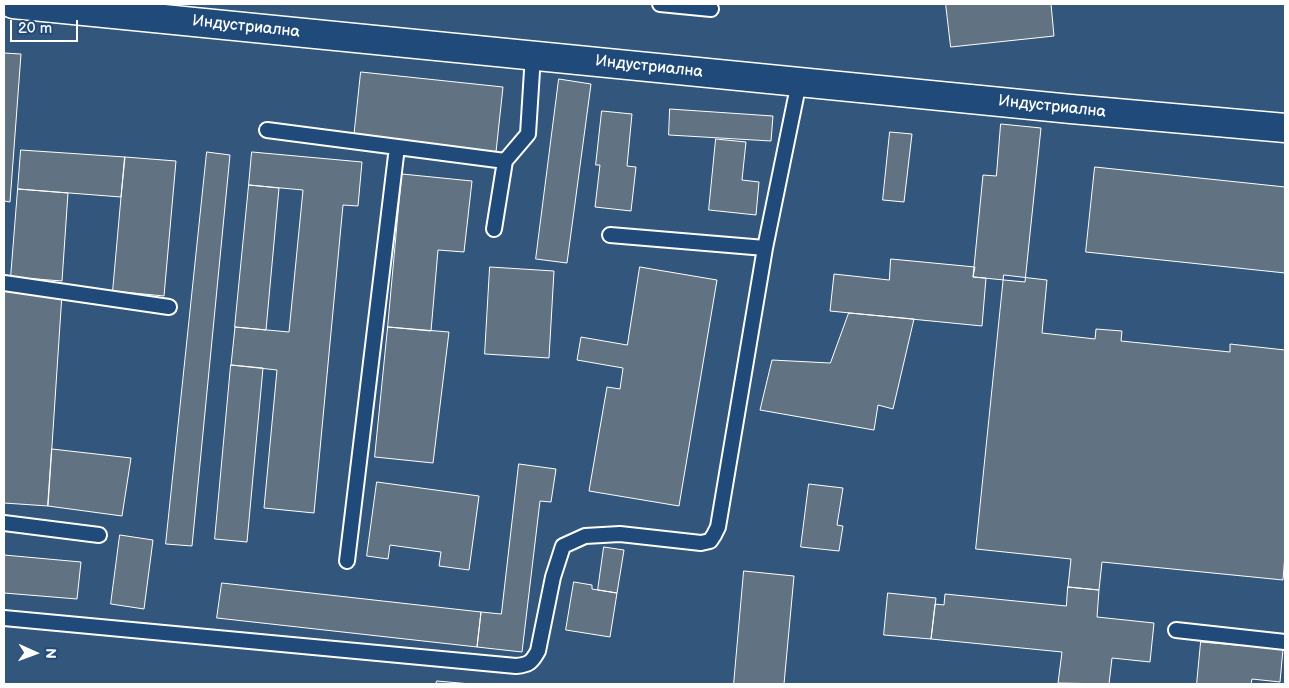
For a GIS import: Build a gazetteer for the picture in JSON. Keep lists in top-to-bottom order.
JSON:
{
  "streets": {
    "street": ["Индустриална"]
  },
  "scale_bar": "20 m",
  "north": "right"
}
